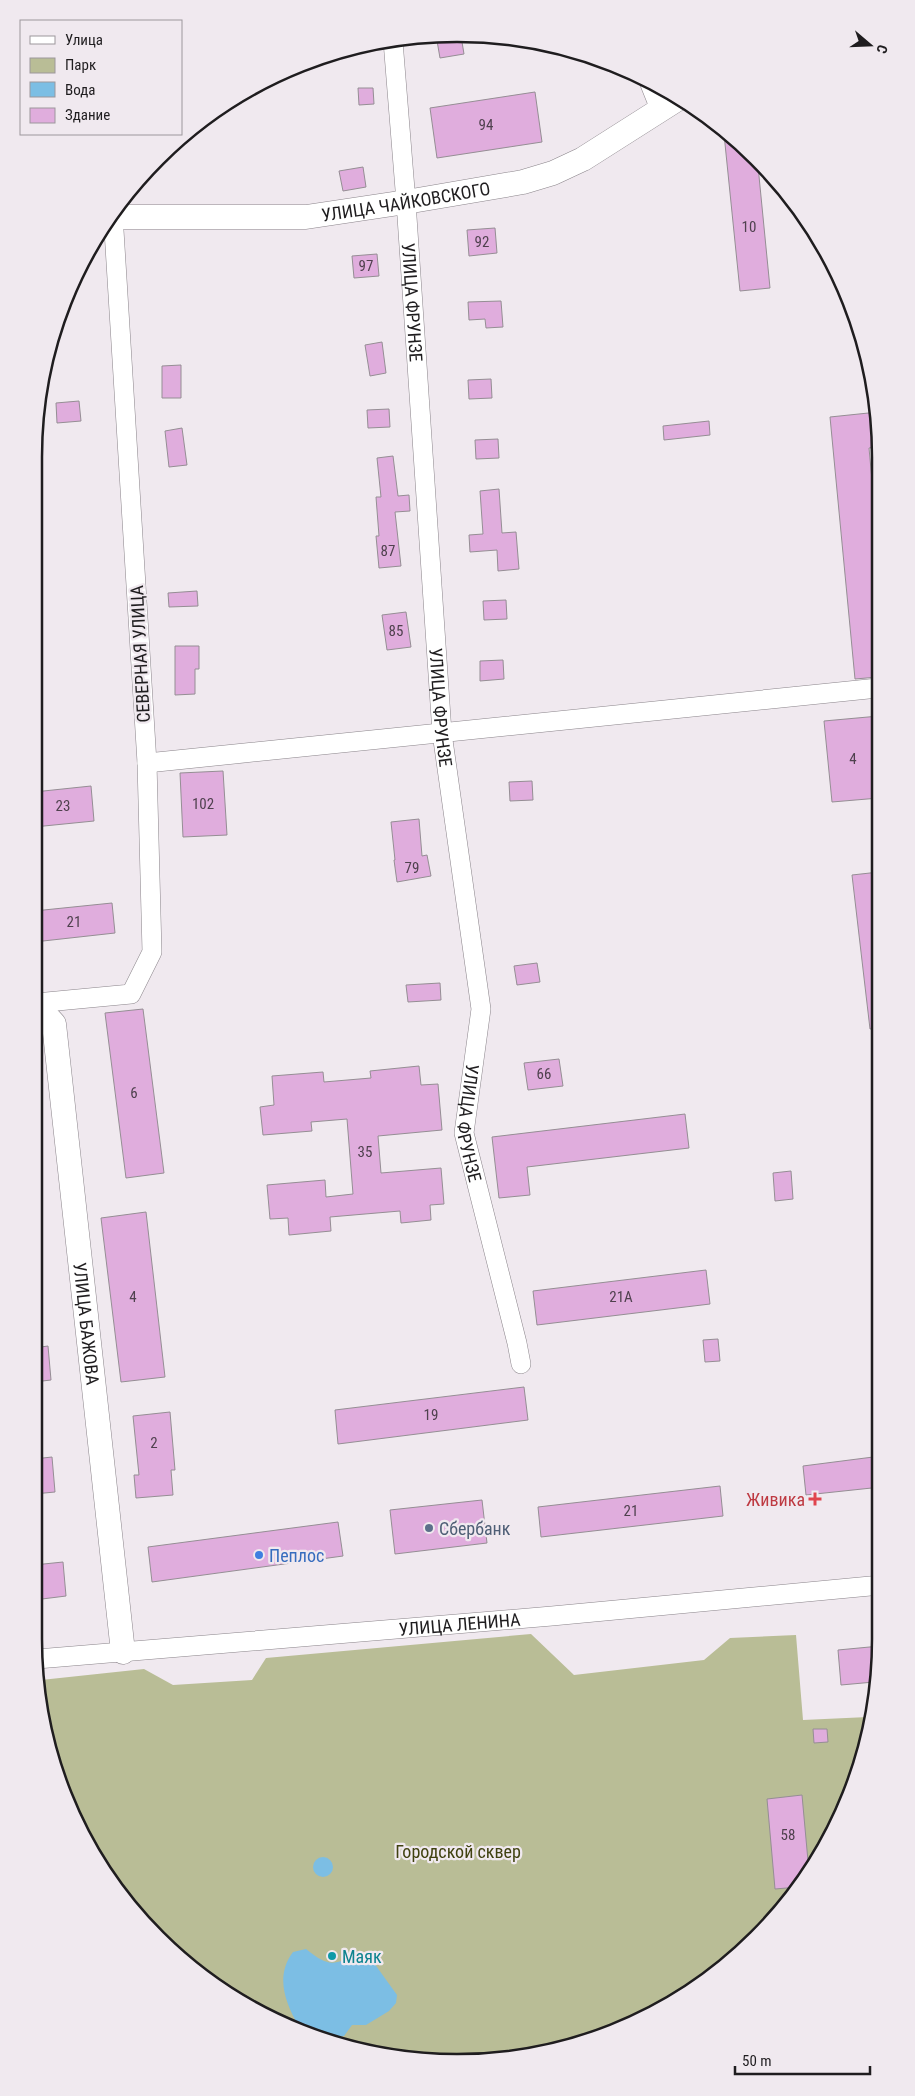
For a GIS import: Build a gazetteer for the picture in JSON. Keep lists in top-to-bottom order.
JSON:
{
  "streets": {
    "street": [
      "УЛИЦА ЧАЙКОВСКОГО",
      "УЛИЦА ФРУНЗЕ",
      "СЕВЕРНАЯ УЛИЦА",
      "УЛИЦА БАЖОВА",
      "УЛИЦА ЛЕНИНА"
    ]
  },
  "crossings": [
    ["УЛИЦА ЧАЙКОВСКОГО", "УЛИЦА ФРУНЗЕ"],
    ["УЛИЦА БАЖОВА", "УЛИЦА ЛЕНИНА"]
  ],
  "parks": ["Городской сквер"],
  "places": {
    "health": ["Живика"],
    "other": ["Сбербанк", "Пеплос", "Маяк"]
  },
  "house_numbers": [
    "94",
    "10",
    "92",
    "97",
    "87",
    "85",
    "4",
    "102",
    "23",
    "79",
    "21",
    "66",
    "6",
    "35",
    "4",
    "21А",
    "19",
    "2",
    "21",
    "58"
  ],
  "legend": [
    "Улица",
    "Парк",
    "Вода",
    "Здание"
  ],
  "scale_bar": "50 m",
  "north": "right"
}
